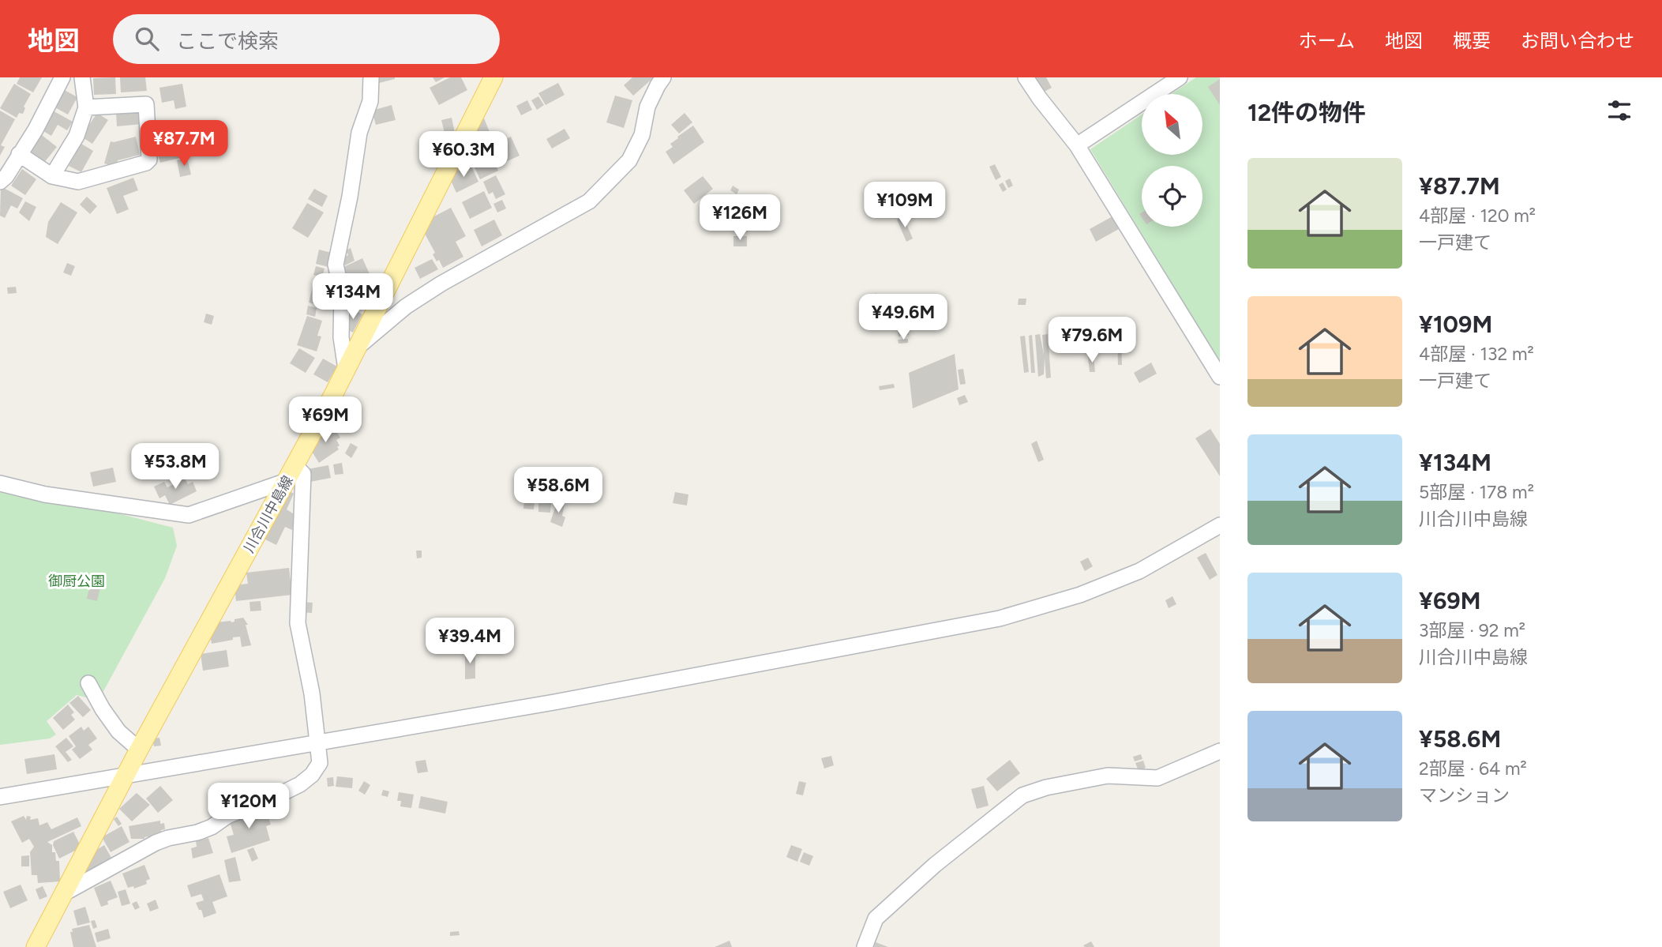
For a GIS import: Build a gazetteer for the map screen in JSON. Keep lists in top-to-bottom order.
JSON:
{
  "streets": {
    "main road": ["川合川中島線"]
  },
  "parks": ["御厨公園"],
  "north": "top left",
  "page": {
    "header": "地図",
    "search": "ここで検索",
    "nav": [
      "ホーム",
      "地図",
      "概要",
      "お問い合わせ"
    ],
    "heading": "12件の物件",
    "price": [
      "¥87.7M",
      "¥60.3M",
      "¥109M",
      "¥126M",
      "¥134M",
      "¥49.6M",
      "¥79.6M",
      "¥69M",
      "¥53.8M",
      "¥58.6M",
      "¥39.4M",
      "¥120M"
    ],
    "list": [
      {
        "name": "¥87.7M",
        "note": "4部屋 · 120 m² · 一戸建て"
      },
      {
        "name": "¥109M",
        "note": "4部屋 · 132 m² · 一戸建て"
      },
      {
        "name": "¥134M",
        "note": "5部屋 · 178 m² · 川合川中島線"
      },
      {
        "name": "¥69M",
        "note": "3部屋 · 92 m² · 川合川中島線"
      },
      {
        "name": "¥58.6M",
        "note": "2部屋 · 64 m² · マンション"
      }
    ]
  }
}
